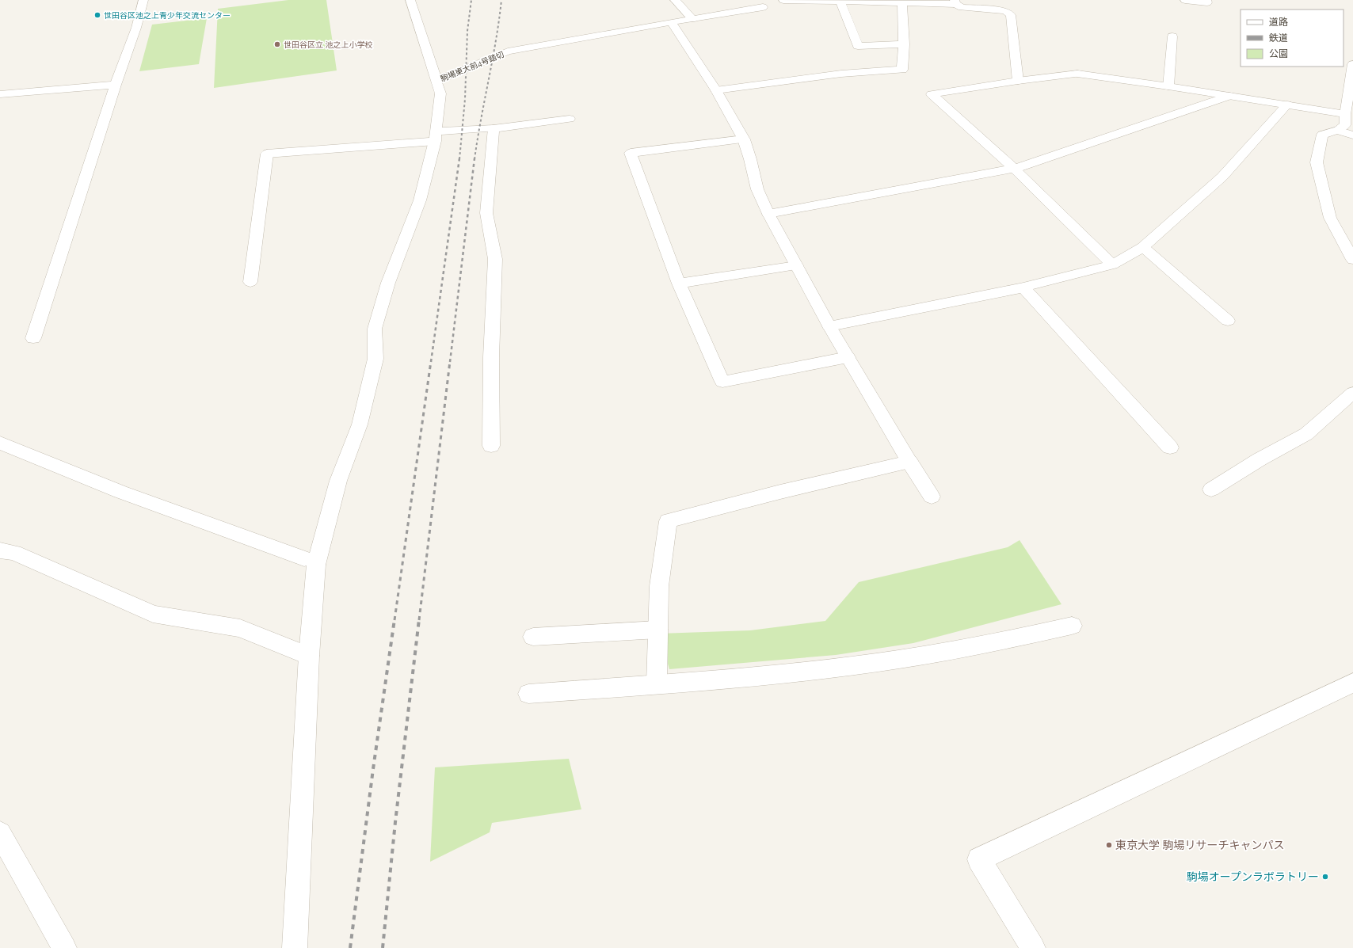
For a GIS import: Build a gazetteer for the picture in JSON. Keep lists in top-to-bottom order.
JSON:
{
  "streets": {
    "street": ["駒場東大前4号踏切"]
  },
  "places": [
    "世田谷区池之上青少年交流センター",
    "世田谷区立 池之上小学校",
    "東京大学 駒場リサーチキャンパス",
    "駒場オープンラボラトリー"
  ],
  "legend": ["道路", "鉄道", "公園"]
}
